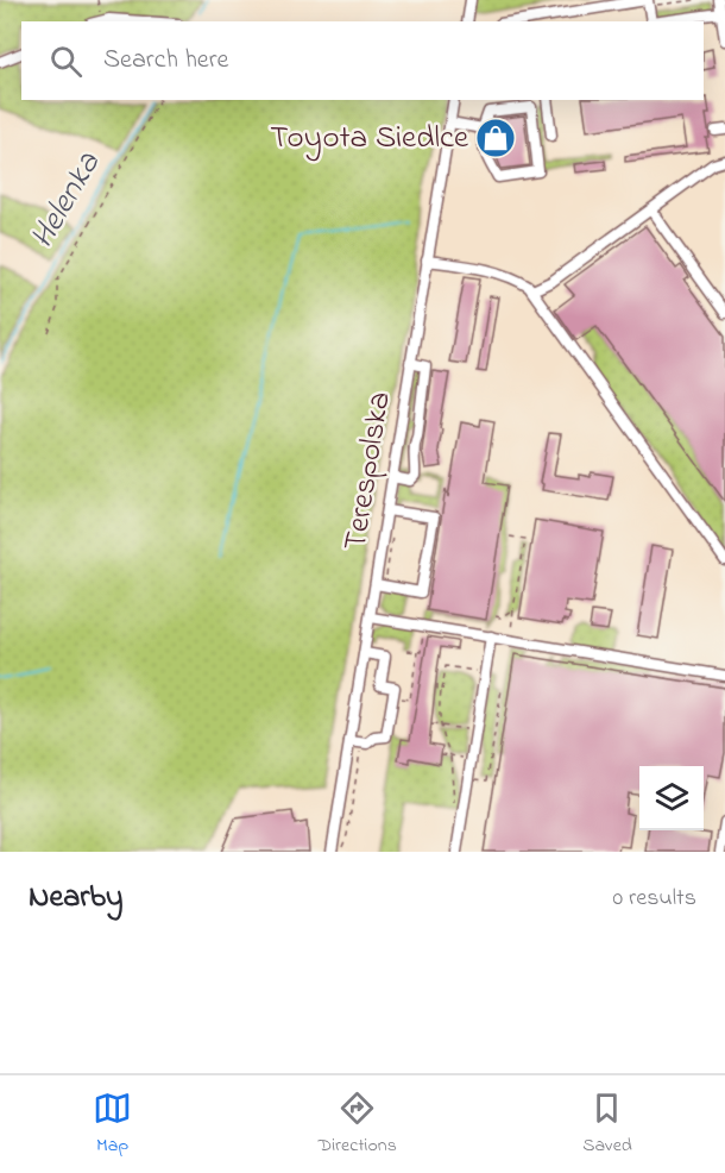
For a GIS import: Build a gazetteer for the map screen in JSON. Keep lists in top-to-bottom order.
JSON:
{
  "streets": {
    "street": ["Terespolska"]
  },
  "water": ["Helenka"],
  "places": {
    "shop": ["Toyota Siedlce"]
  },
  "page": {
    "search": "Search here",
    "heading": ["Nearby", "0 results"],
    "nav": ["Map", "Directions", "Saved"]
  }
}
